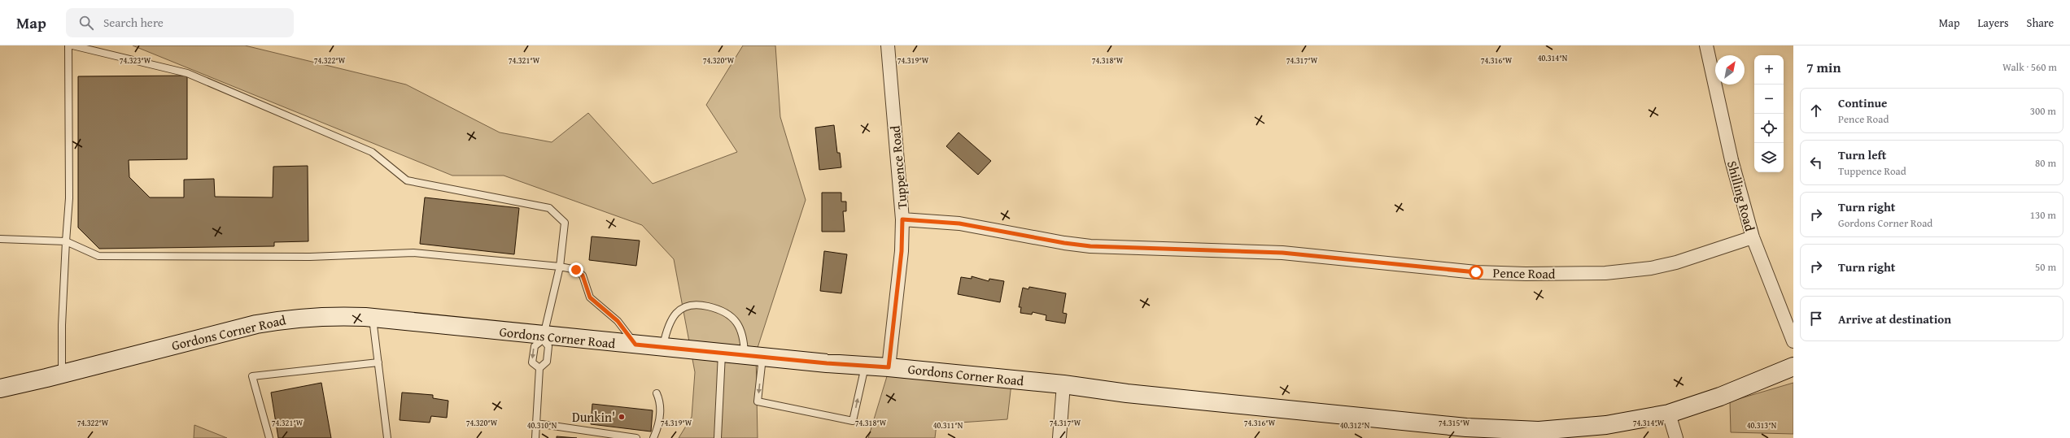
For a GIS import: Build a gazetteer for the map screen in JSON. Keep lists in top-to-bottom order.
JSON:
{
  "streets": {
    "street": [
      "Tuppence Road",
      "Shilling Road",
      "Pence Road",
      "Gordons Corner Road"
    ]
  },
  "crossings": [
    ["Tuppence Road", "Pence Road"],
    ["Tuppence Road", "Gordons Corner Road"],
    ["Shilling Road", "Pence Road"]
  ],
  "places": ["Dunkin'"],
  "north": "top right",
  "page": {
    "header": "Map",
    "search": "Search here",
    "nav": ["Map", "Layers", "Share"],
    "heading": ["7 min", "Walk · 560 m"],
    "map_buttons": ["+", "−"],
    "list": [
      ["Continue", "Pence Road", "300 m"],
      ["Turn left", "Tuppence Road", "80 m"],
      ["Turn right", "Gordons Corner Road", "130 m"],
      ["Turn right", "50 m"],
      "Arrive at destination"
    ]
  },
  "coordinates": [
    "40.314°N",
    "74.323°W",
    "74.322°W",
    "74.321°W",
    "74.320°W",
    "74.319°W",
    "74.318°W",
    "74.317°W",
    "74.316°W",
    "74.315°W",
    "74.314°W",
    "40.310°N",
    "40.311°N",
    "40.312°N",
    "40.313°N"
  ]
}
